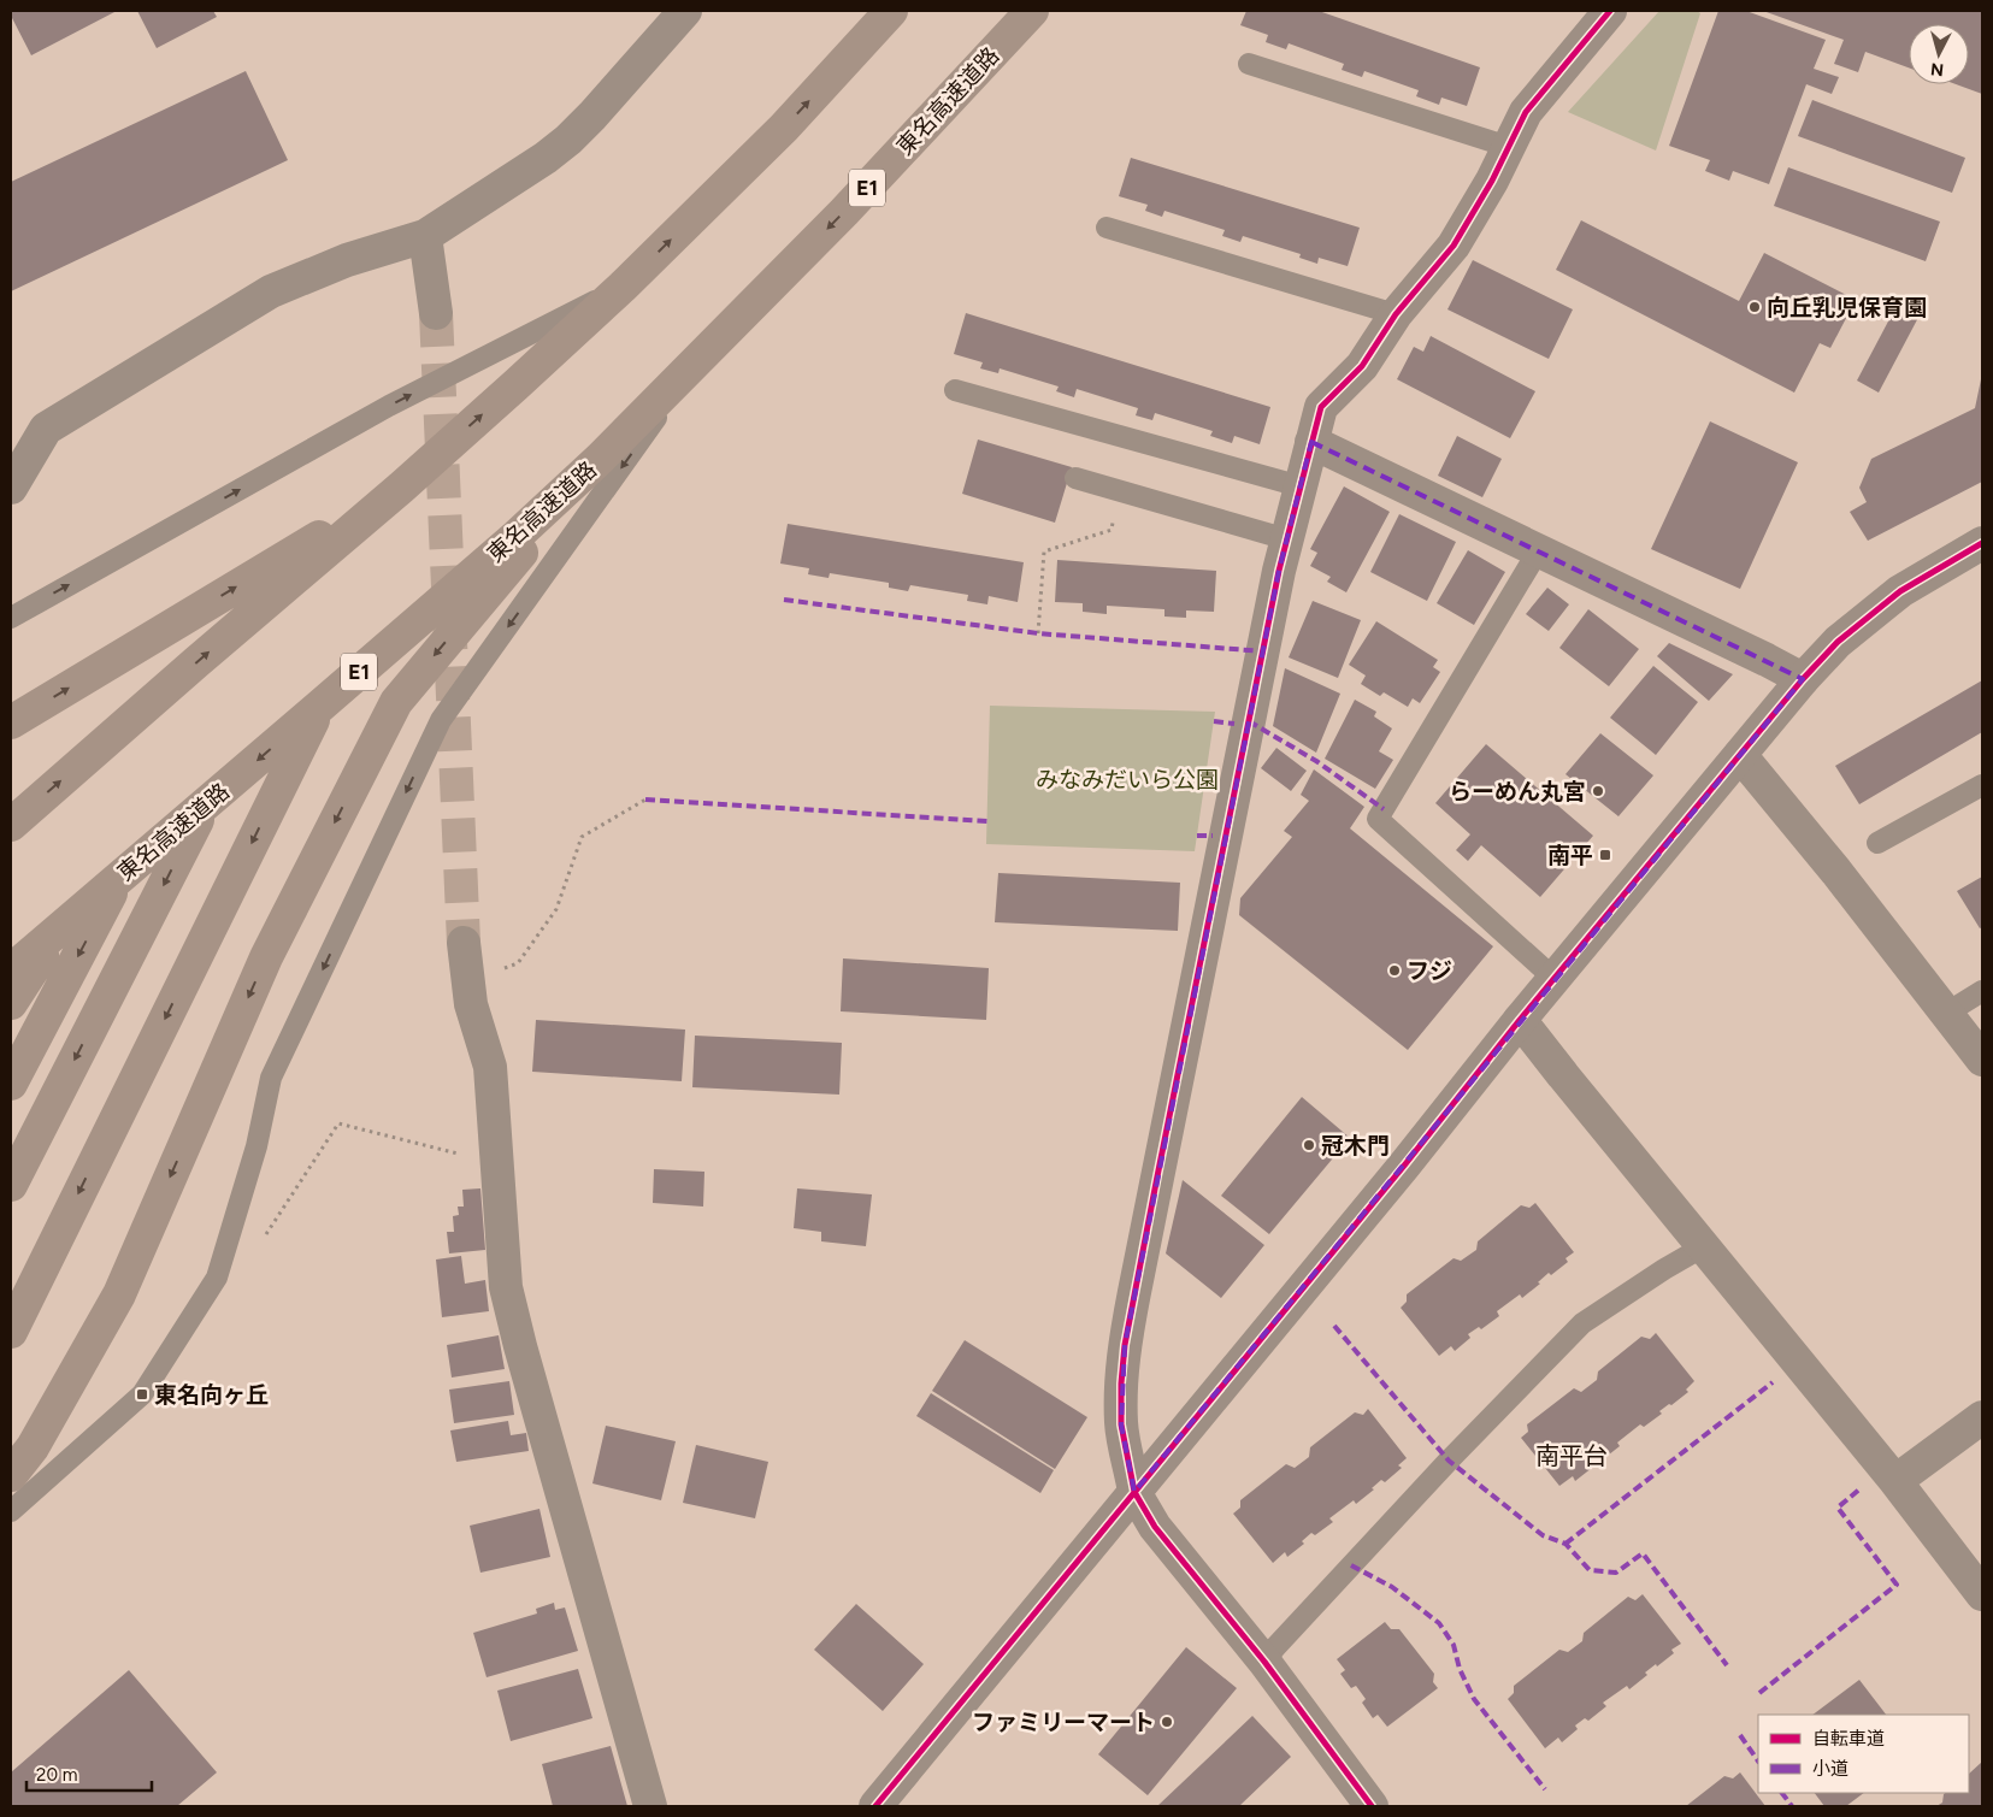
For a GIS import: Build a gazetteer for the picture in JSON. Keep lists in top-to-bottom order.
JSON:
{
  "streets": {
    "highway": ["東名高速道路", "E1"]
  },
  "districts": ["南平台"],
  "parks": ["みなみだいら公園"],
  "places": {
    "other": [
      "向丘乳児保育園",
      "らーめん丸宮",
      "フジ",
      "冠木門",
      "ファミリーマート"
    ],
    "transit": ["南平", "東名向ヶ丘"]
  },
  "legend": ["自転車道", "小道"],
  "scale_bar": "20 m",
  "north": "bottom"
}
